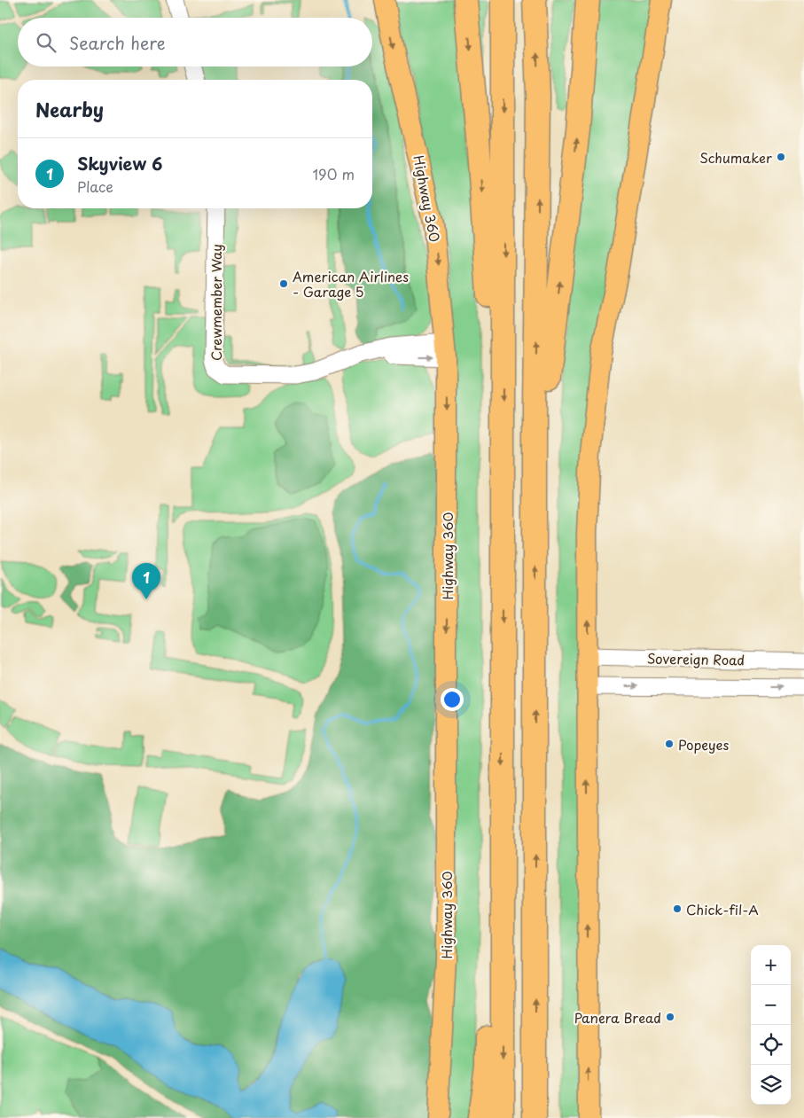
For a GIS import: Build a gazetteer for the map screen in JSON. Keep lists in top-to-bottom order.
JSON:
{
  "streets": {
    "main road": ["Highway 360"],
    "street": ["Crewmember Way", "Sovereign Road"]
  },
  "crossings": [
    ["Highway 360", "Crewmember Way"]
  ],
  "places": [
    "Schumaker",
    "American Airlines - Garage 5",
    "Popeyes",
    "Chick-fil-A",
    "Panera Bread"
  ],
  "page": {
    "search": "Search here",
    "heading": "Nearby",
    "list": [
      {
        "mark": "1",
        "name": "Skyview 6",
        "note": "Place",
        "value": "190 m"
      }
    ],
    "pins": "1",
    "map_buttons": ["+", "−"]
  }
}
